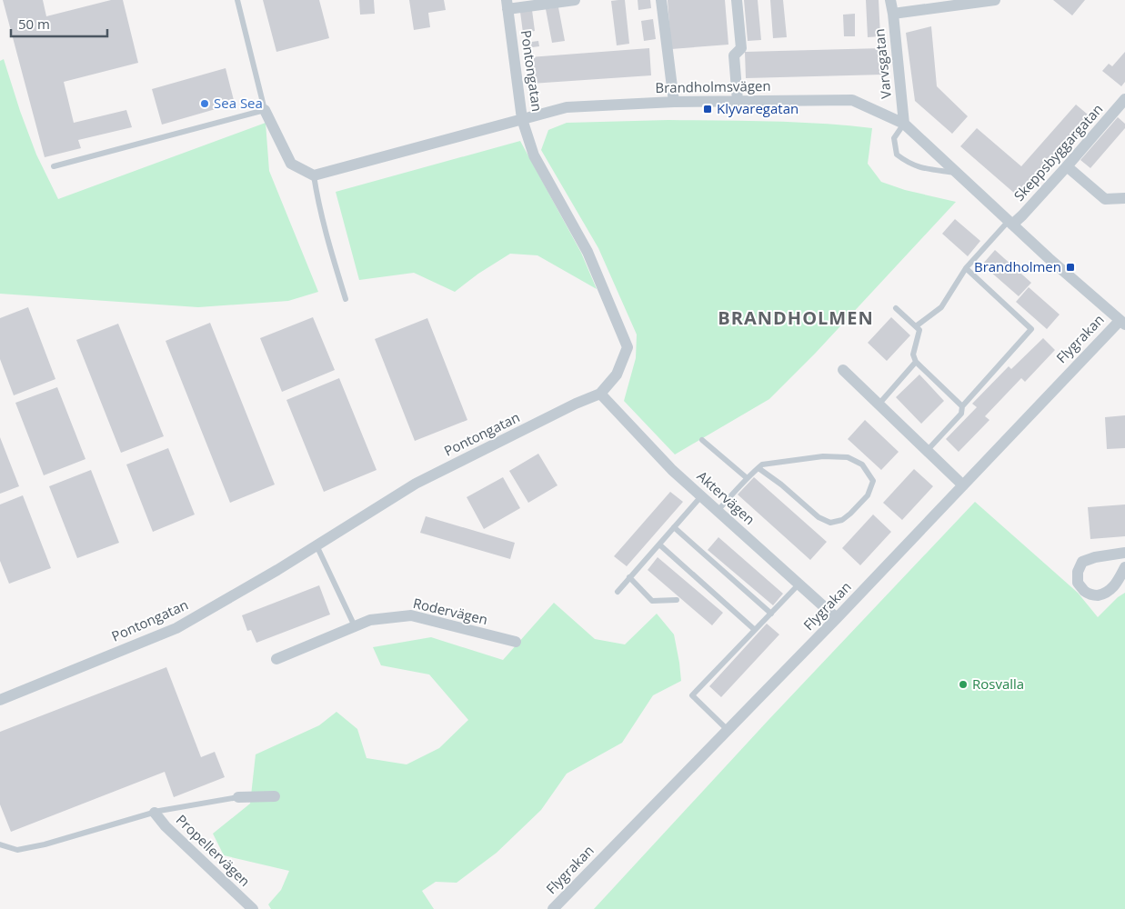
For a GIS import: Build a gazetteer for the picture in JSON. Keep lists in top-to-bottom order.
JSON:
{
  "streets": {
    "street": [
      "Varvsgatan",
      "Pontongatan",
      "Brandholmsvägen",
      "Skeppsbyggargatan",
      "Flygrakan",
      "Aktervägen",
      "Rodervägen",
      "Propellervägen"
    ]
  },
  "crossings": [
    ["Varvsgatan", "Brandholmsvägen"],
    ["Pontongatan", "Brandholmsvägen"],
    ["Pontongatan", "Aktervägen"],
    ["Brandholmsvägen", "Skeppsbyggargatan"],
    ["Brandholmsvägen", "Flygrakan"],
    ["Flygrakan", "Aktervägen"]
  ],
  "districts": ["BRANDHOLMEN"],
  "places": {
    "other": ["Sea Sea", "Rosvalla"],
    "transit": ["Klyvaregatan", "Brandholmen"]
  },
  "scale_bar": "50 m"
}
